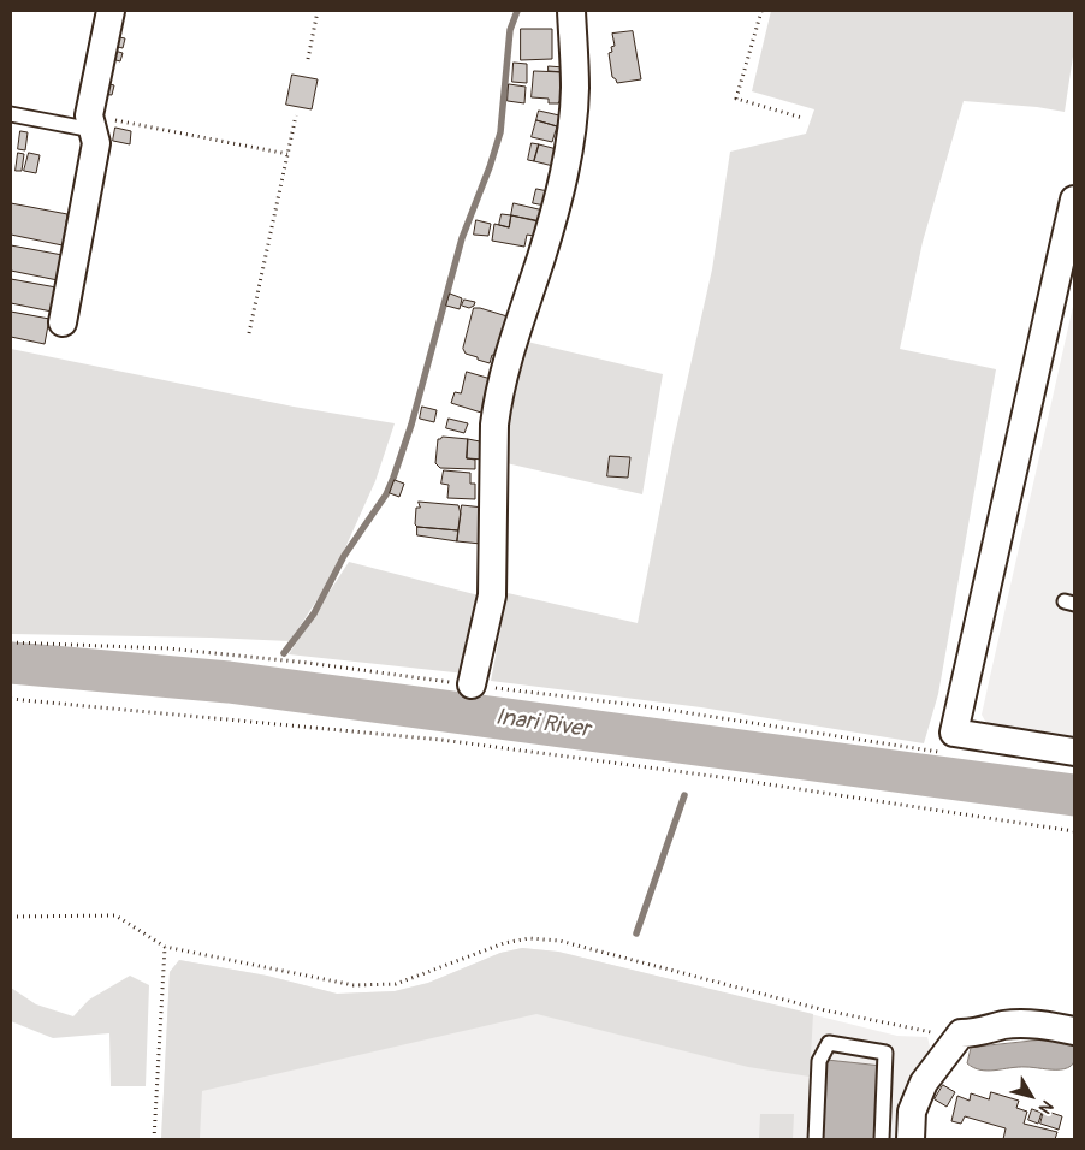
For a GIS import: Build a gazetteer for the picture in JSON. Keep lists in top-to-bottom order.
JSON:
{
  "water": ["Inari River"],
  "north": "bottom right"
}
